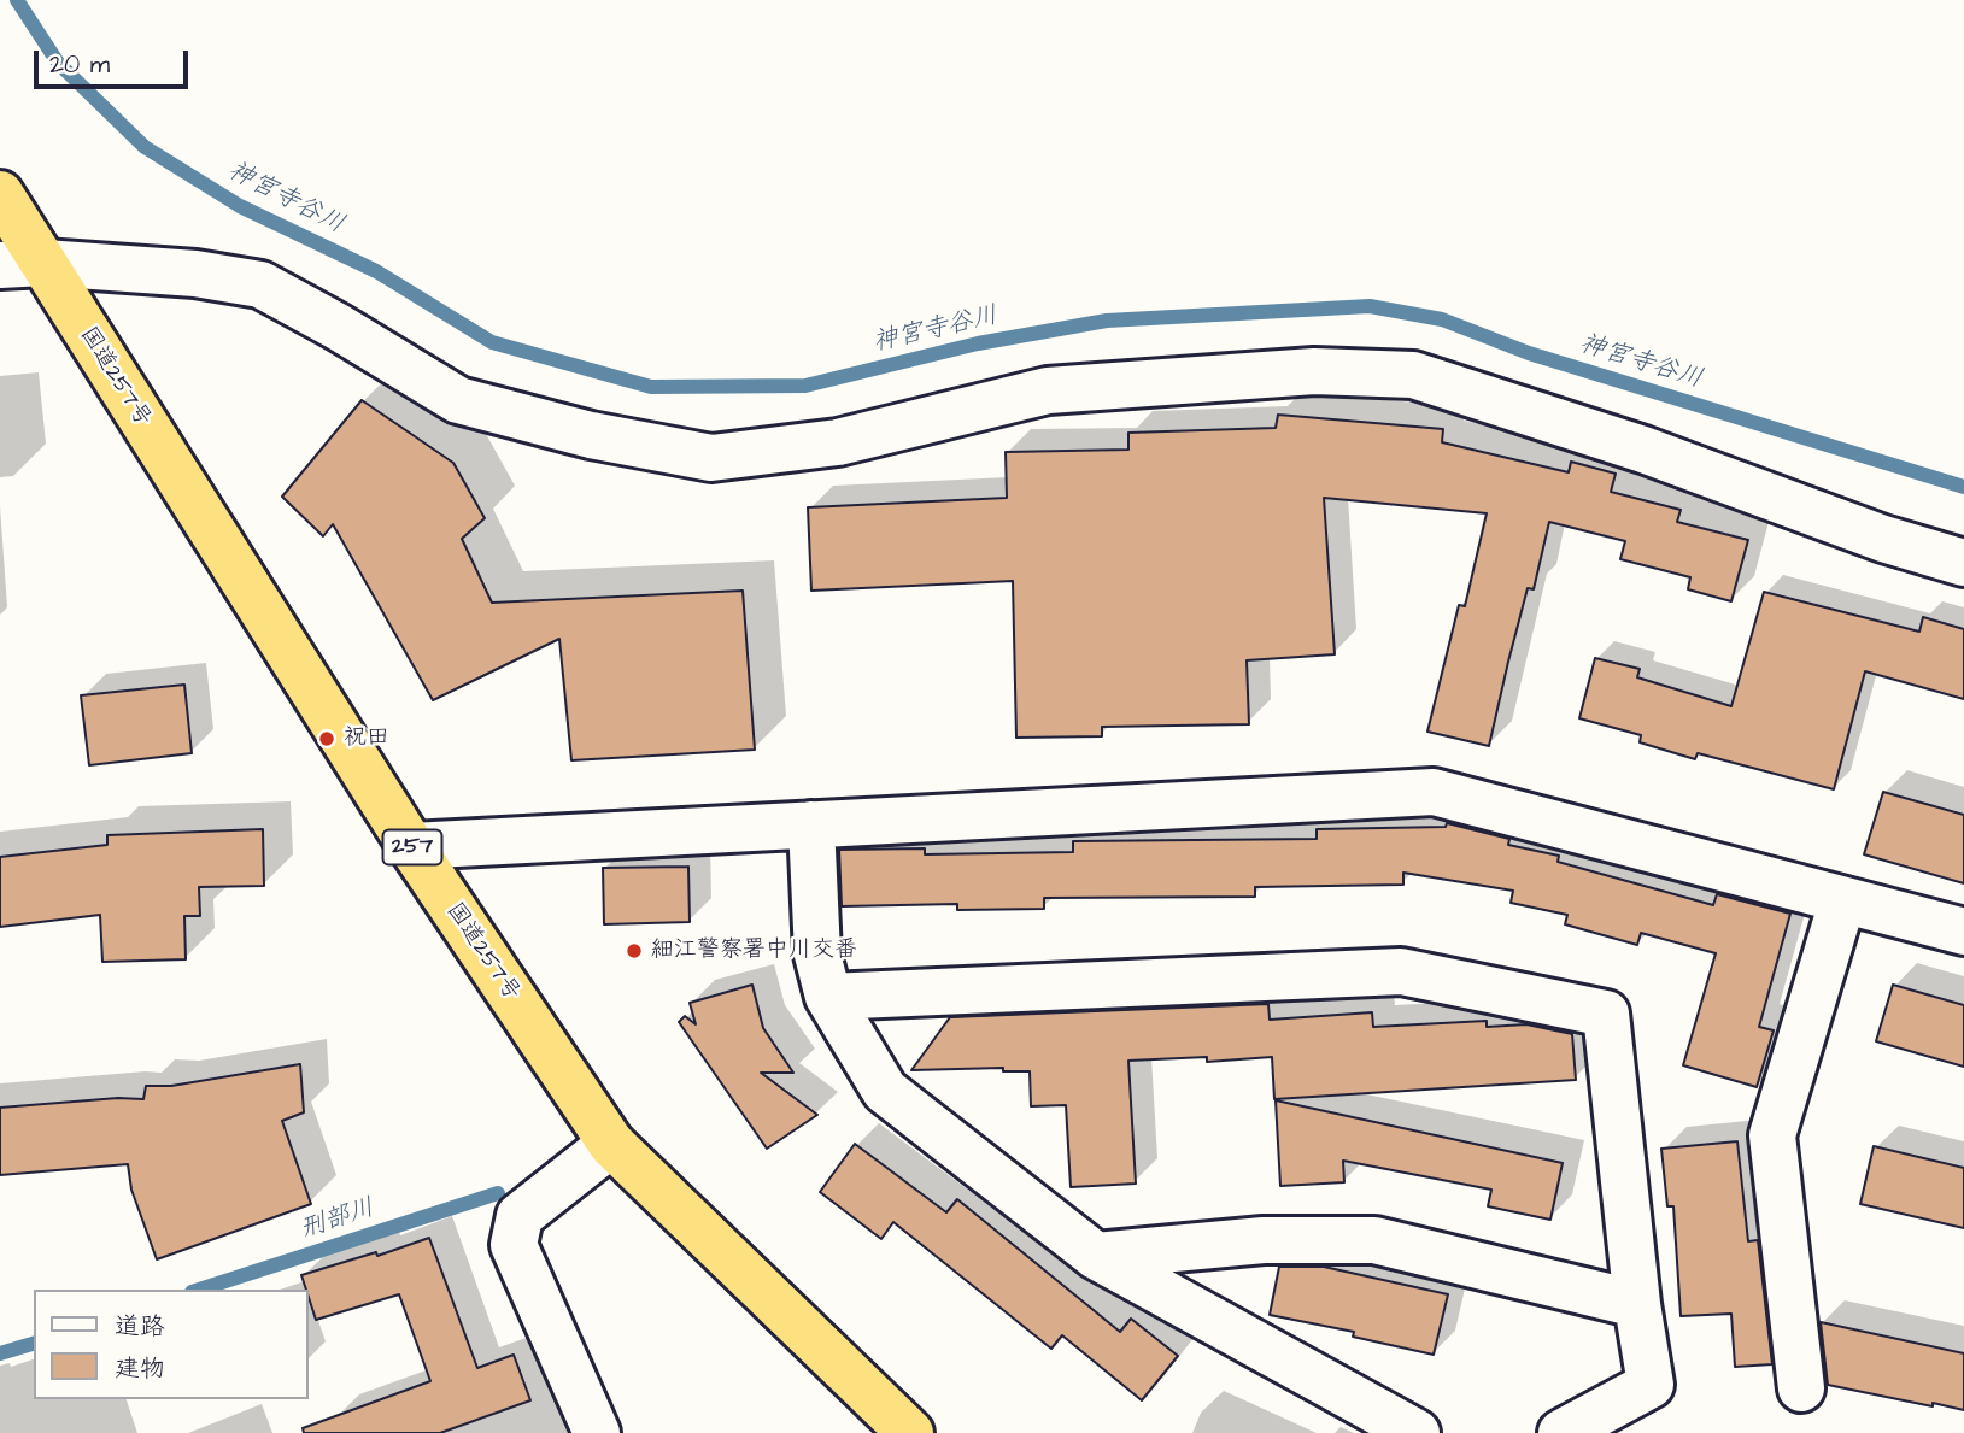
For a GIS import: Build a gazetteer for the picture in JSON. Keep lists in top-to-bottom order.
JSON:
{
  "streets": {
    "highway": ["国道257号", "257"]
  },
  "water": ["神宮寺谷川", "刑部川"],
  "places": ["祝田", "細江警察署中川交番"],
  "legend": ["道路", "建物"],
  "scale_bar": "20 m"
}
